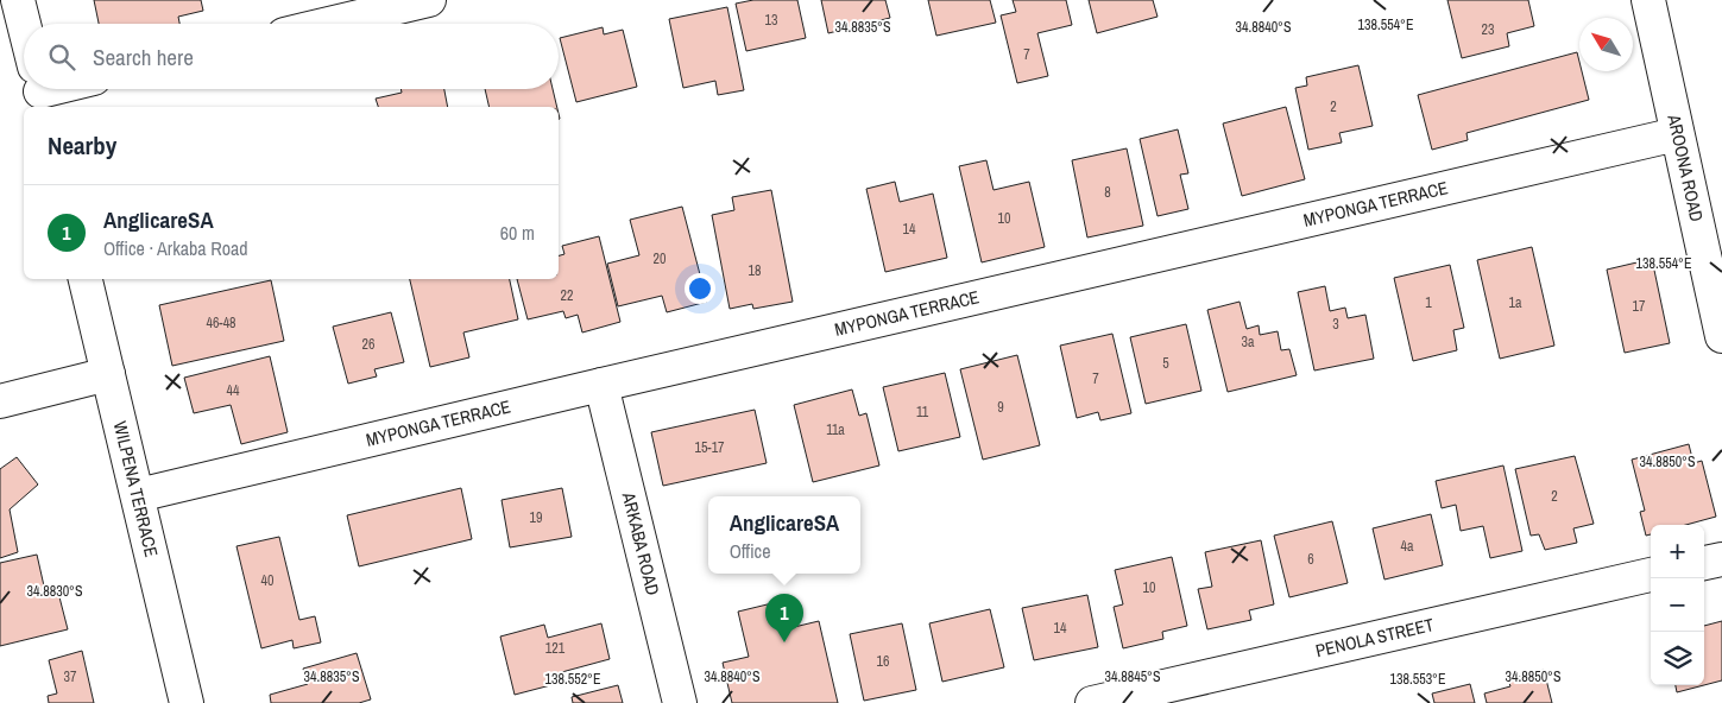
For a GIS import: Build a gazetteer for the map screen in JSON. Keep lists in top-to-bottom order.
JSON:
{
  "streets": {
    "street": [
      "AROONA ROAD",
      "MYPONGA TERRACE",
      "WILPENA TERRACE",
      "ARKABA ROAD",
      "PENOLA STREET"
    ]
  },
  "crossings": [
    ["AROONA ROAD", "MYPONGA TERRACE"],
    ["MYPONGA TERRACE", "WILPENA TERRACE"],
    ["MYPONGA TERRACE", "ARKABA ROAD"]
  ],
  "house_numbers": [
    "13",
    "23",
    "7",
    "2",
    "8",
    "10",
    "14",
    "20",
    "18",
    "22",
    "1",
    "1a",
    "17",
    "46-48",
    "3",
    "3a",
    "26",
    "5",
    "7",
    "44",
    "9",
    "11",
    "11a",
    "15-17",
    "2",
    "19",
    "4a",
    "6",
    "40",
    "10",
    "14",
    "121",
    "16",
    "37"
  ],
  "north": "top left",
  "page": {
    "search": "Search here",
    "heading": "Nearby",
    "list": [
      {
        "mark": "1",
        "name": "AnglicareSA",
        "note": "Office · Arkaba Road",
        "value": "60 m"
      }
    ],
    "popup": ["AnglicareSA", "Office"],
    "map_buttons": ["+", "−"],
    "pins": "1"
  },
  "coordinates": [
    "138.554°E",
    "34.8835°S",
    "34.8840°S",
    "34.8850°S",
    "34.8830°S",
    "34.8845°S",
    "138.552°E",
    "138.553°E"
  ]
}
